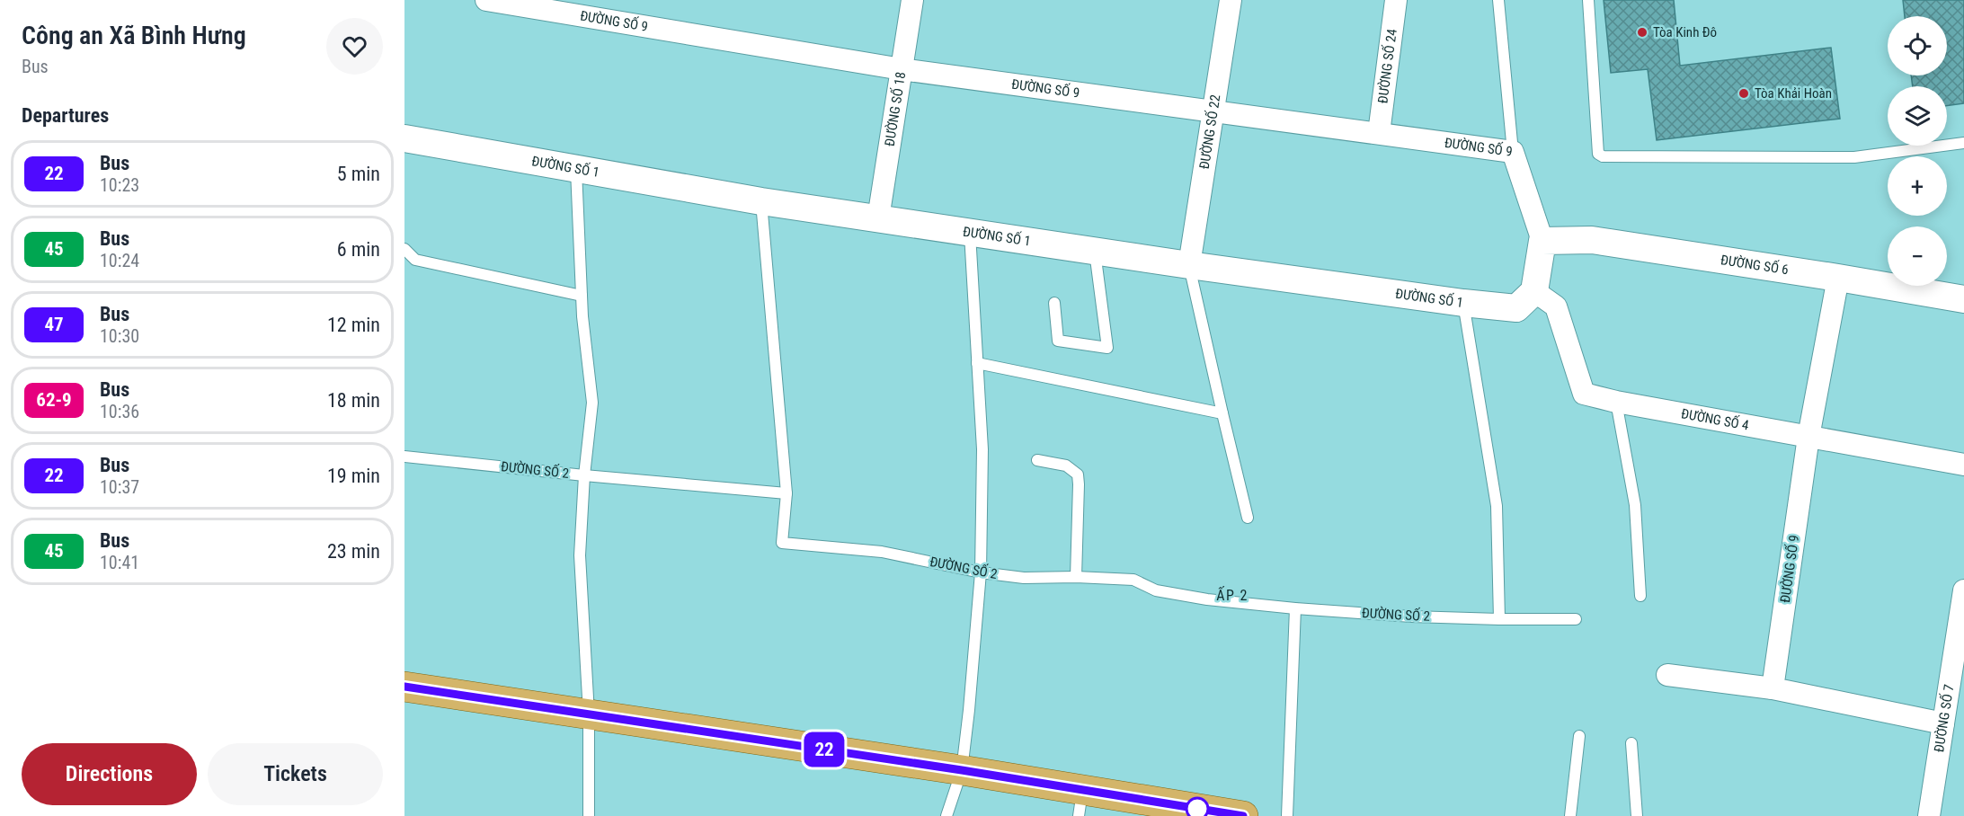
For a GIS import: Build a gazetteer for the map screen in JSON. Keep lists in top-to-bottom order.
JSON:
{
  "streets": {
    "street": [
      "ĐƯỜNG SỐ 9",
      "ĐƯỜNG SỐ 24",
      "ĐƯỜNG SỐ 18",
      "ĐƯỜNG SỐ 22",
      "ĐƯỜNG SỐ 1",
      "ĐƯỜNG SỐ 6",
      "ĐƯỜNG SỐ 4",
      "ĐƯỜNG SỐ 7"
    ],
    "lane": ["ĐƯỜNG SỐ 2"]
  },
  "crossings": [
    ["ĐƯỜNG SỐ 9", "ĐƯỜNG SỐ 24"],
    ["ĐƯỜNG SỐ 9", "ĐƯỜNG SỐ 18"],
    ["ĐƯỜNG SỐ 9", "ĐƯỜNG SỐ 22"],
    ["ĐƯỜNG SỐ 9", "ĐƯỜNG SỐ 6"],
    ["ĐƯỜNG SỐ 9", "ĐƯỜNG SỐ 4"],
    ["ĐƯỜNG SỐ 18", "ĐƯỜNG SỐ 1"],
    ["ĐƯỜNG SỐ 22", "ĐƯỜNG SỐ 1"],
    ["ĐƯỜNG SỐ 1", "ĐƯỜNG SỐ 4"]
  ],
  "districts": ["ẤP 2"],
  "places": ["Tòa Kinh Đô", "Tòa Khải Hoàn"],
  "lines": ["bus line 22"],
  "page": {
    "heading": [
      ["Công an Xã Bình Hưng", "Bus"],
      "Departures"
    ],
    "on_map": "22",
    "map_buttons": ["+", "−"],
    "list": [
      {
        "mark": "22",
        "name": "Bus",
        "note": "10:23",
        "value": "5 min"
      },
      {
        "mark": "45",
        "name": "Bus",
        "note": "10:24",
        "value": "6 min"
      },
      {
        "mark": "47",
        "name": "Bus",
        "note": "10:30",
        "value": "12 min"
      },
      {
        "mark": "62-9",
        "name": "Bus",
        "note": "10:36",
        "value": "18 min"
      },
      {
        "mark": "22",
        "name": "Bus",
        "note": "10:37",
        "value": "19 min"
      },
      {
        "mark": "45",
        "name": "Bus",
        "note": "10:41",
        "value": "23 min"
      }
    ],
    "buttons": ["Directions", "Tickets"]
  }
}
